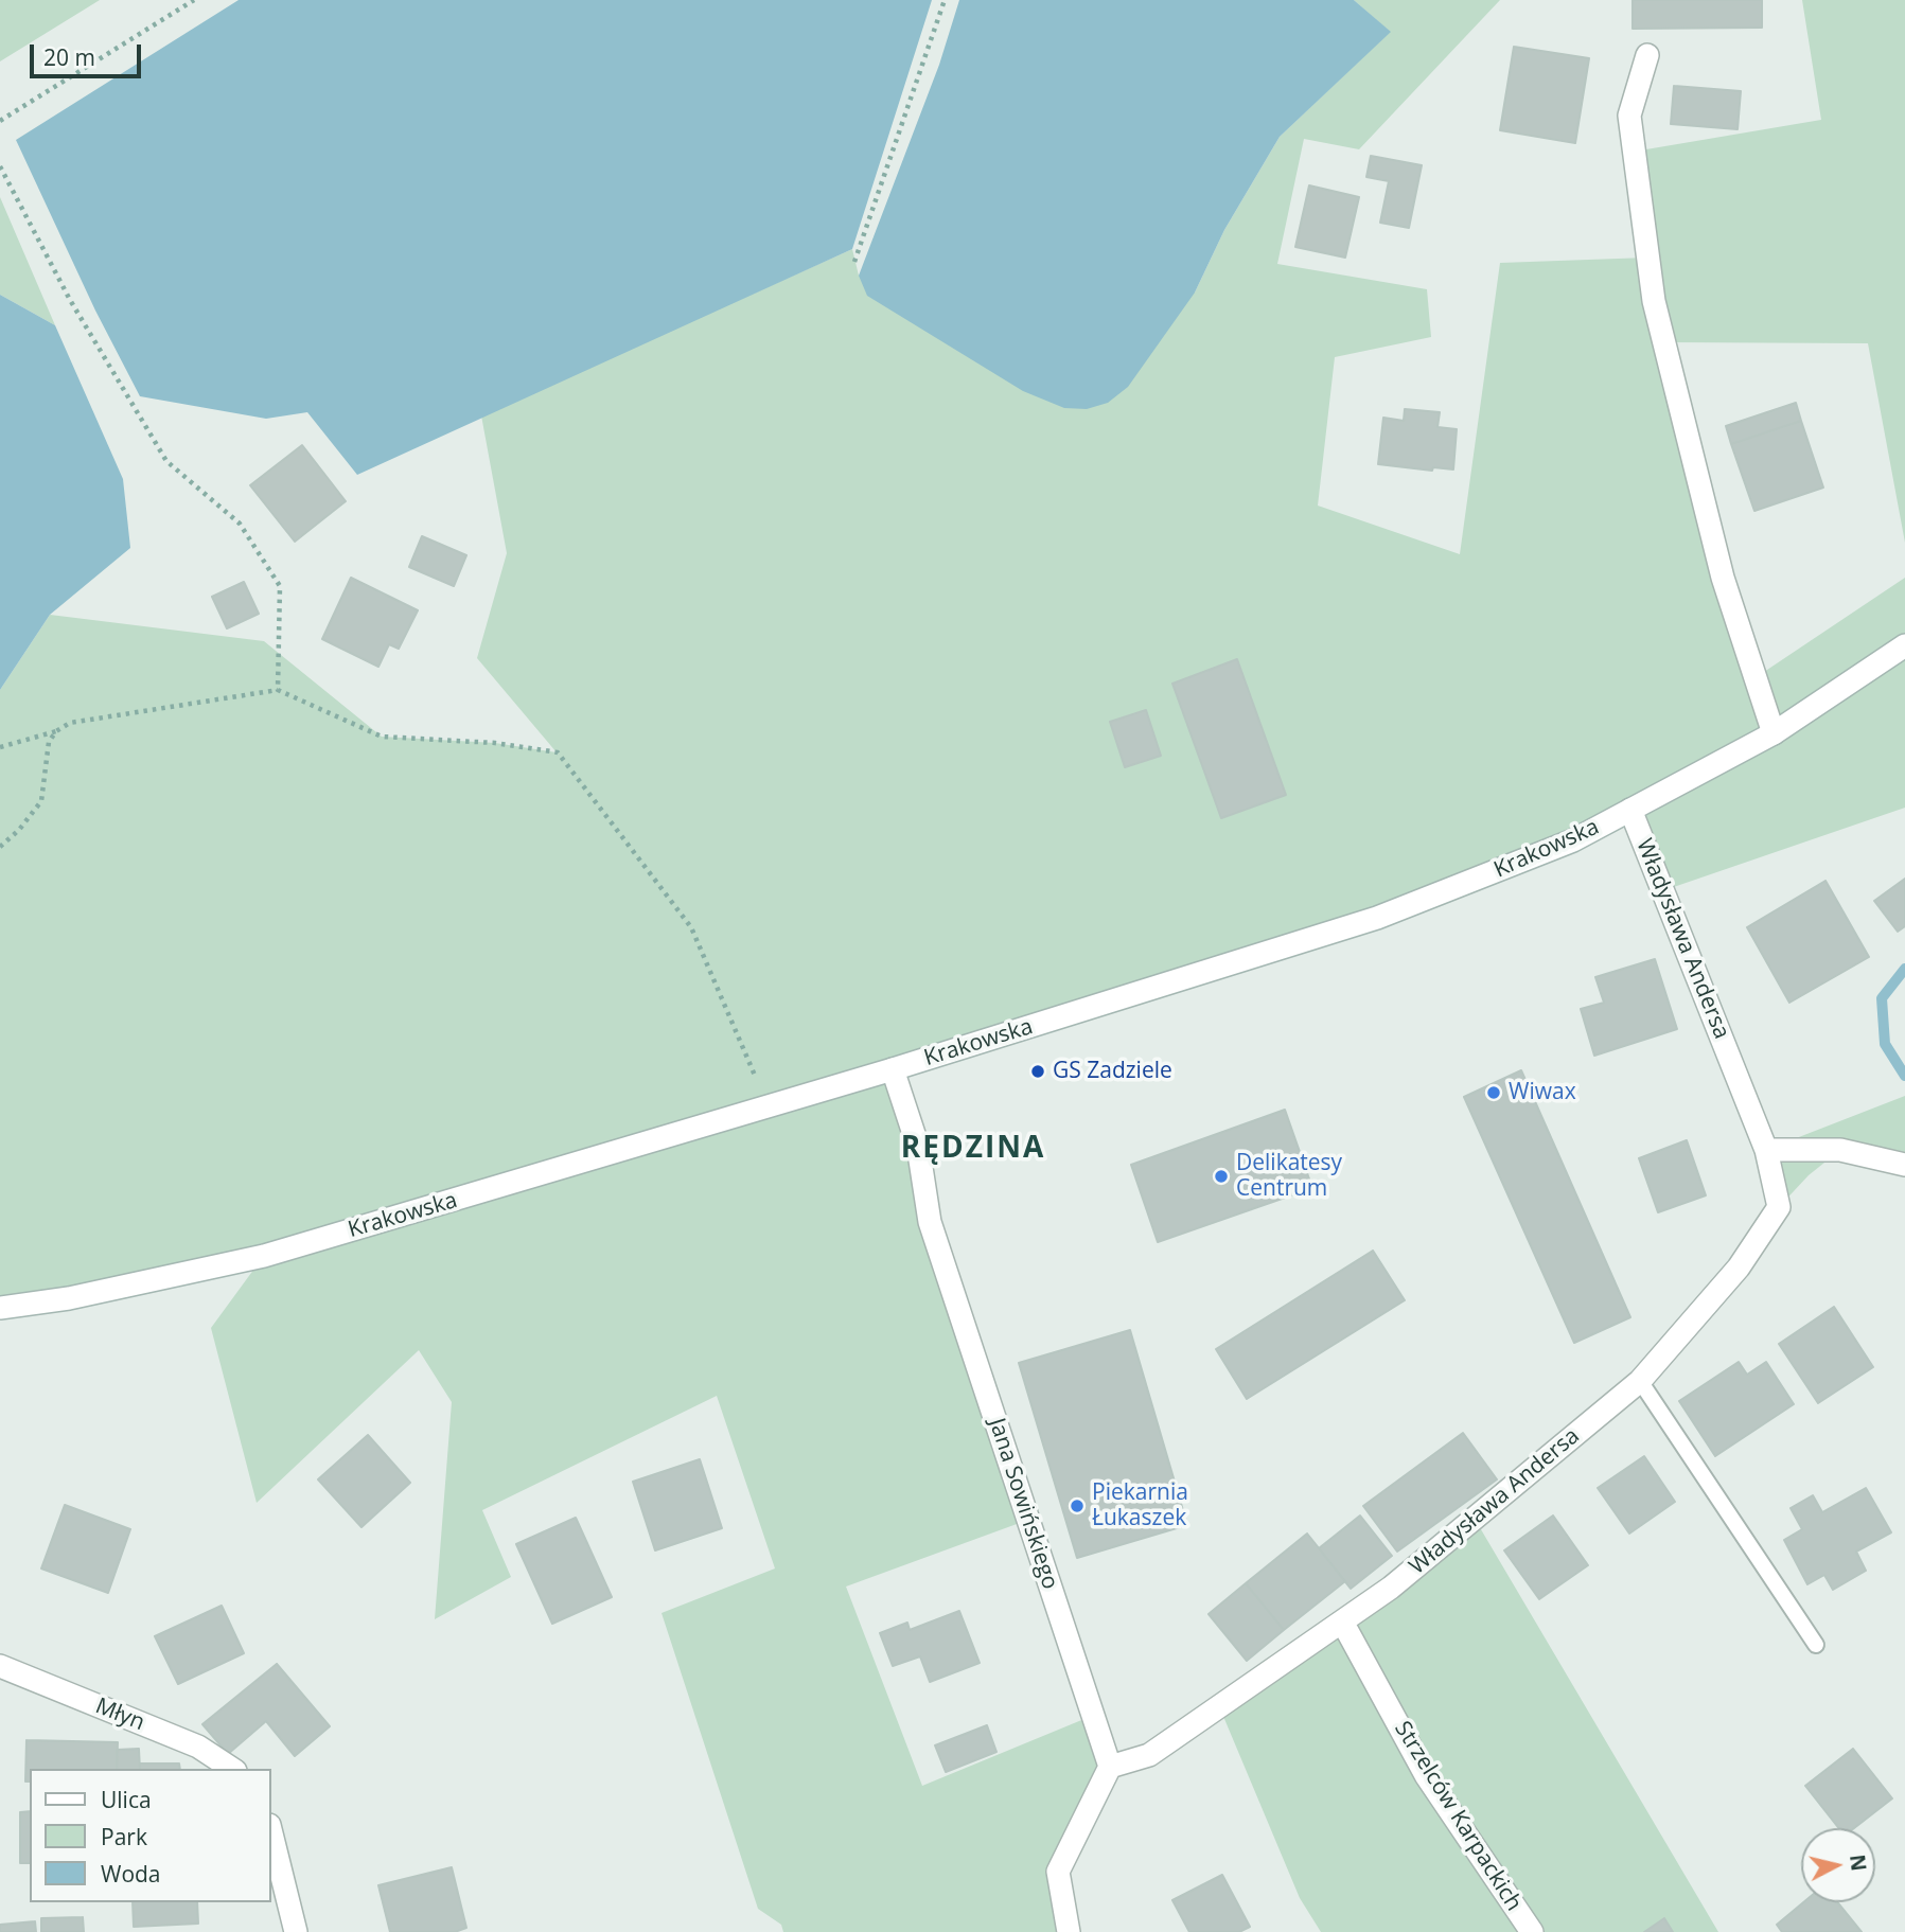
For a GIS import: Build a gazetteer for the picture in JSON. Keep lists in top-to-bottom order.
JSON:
{
  "streets": {
    "street": [
      "Krakowska",
      "Władysława Andersa",
      "Jana Sowińskiego",
      "Młyn",
      "Strzelców Karpackich"
    ]
  },
  "crossings": [
    ["Krakowska", "Władysława Andersa"],
    ["Krakowska", "Jana Sowińskiego"],
    ["Władysława Andersa", "Jana Sowińskiego"],
    ["Władysława Andersa", "Strzelców Karpackich"]
  ],
  "districts": ["RĘDZINA"],
  "places": [
    "GS Zadziele",
    "Wiwax",
    "Delikatesy Centrum",
    "Piekarnia Łukaszek"
  ],
  "legend": ["Ulica", "Park", "Woda"],
  "scale_bar": "20 m",
  "north": "right"
}
